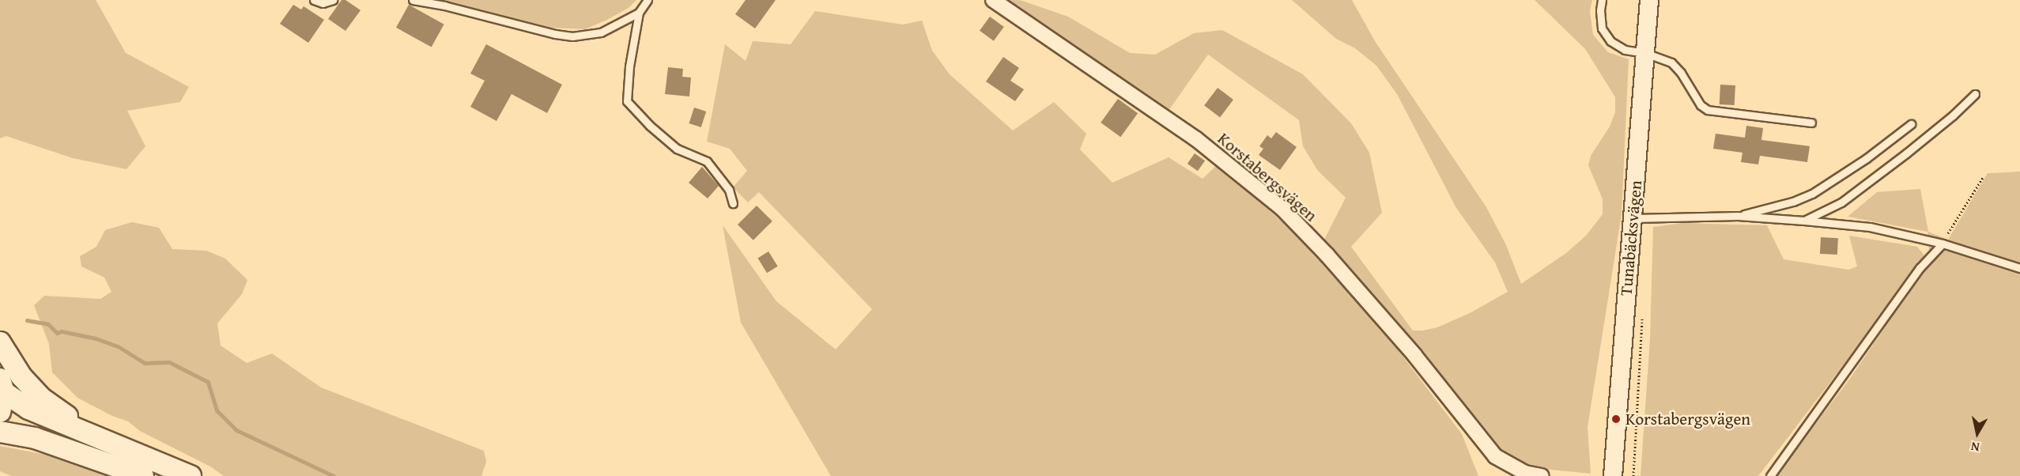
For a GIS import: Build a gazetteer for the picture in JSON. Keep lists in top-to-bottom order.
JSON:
{
  "streets": {
    "street": ["Korstabergsvägen", "Tunabäcksvägen"]
  },
  "places": ["Korstabergsvägen"],
  "north": "bottom"
}
